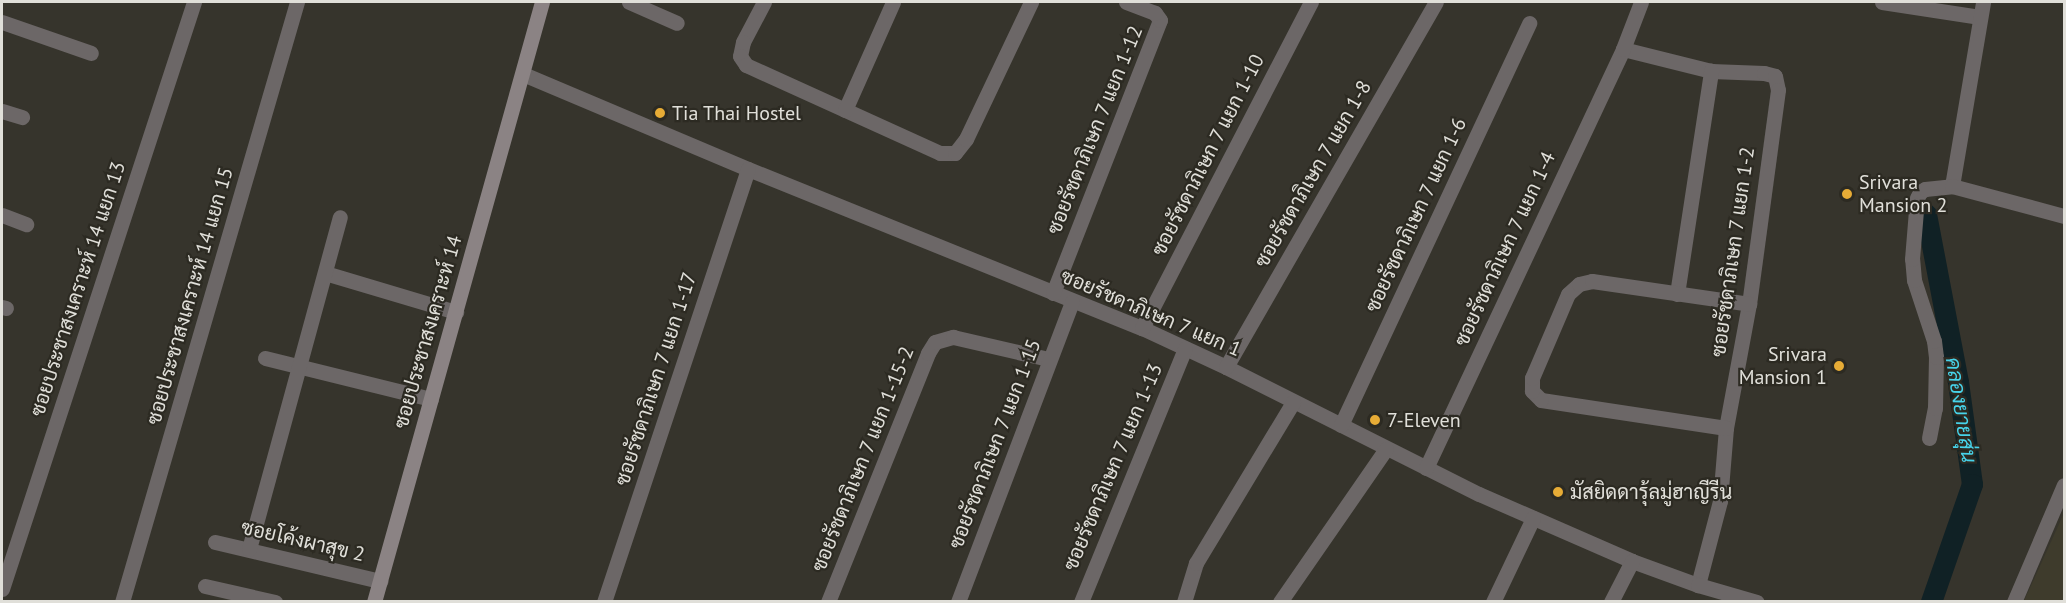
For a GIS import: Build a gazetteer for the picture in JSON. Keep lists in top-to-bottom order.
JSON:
{
  "streets": {
    "street": [
      "ซอยรัชดาภิเษก 7 แยก 1-12",
      "ซอยรัชดาภิเษก 7 แยก 1-10",
      "ซอยรัชดาภิเษก 7 แยก 1-8",
      "ซอยรัชดาภิเษก 7 แยก 1-6",
      "ซอยรัชดาภิเษก 7 แยก 1-4",
      "ซอยรัชดาภิเษก 7 แยก 1-2",
      "ซอยประชาสงเคราะห์ 14 แยก 13",
      "ซอยประชาสงเคราะห์ 14 แยก 15",
      "ซอยรัชดาภิเษก 7 แยก 1",
      "ซอยประชาสงเคราะห์ 14",
      "ซอยรัชดาภิเษก 7 แยก 1-17",
      "ซอยรัชดาภิเษก 7 แยก 1-15",
      "ซอยรัชดาภิเษก 7 แยก 1-15-2",
      "ซอยรัชดาภิเษก 7 แยก 1-13",
      "ซอยโค้งผาสุข 2"
    ]
  },
  "crossings": [
    ["ซอยรัชดาภิเษก 7 แยก 1-12", "ซอยรัชดาภิเษก 7 แยก 1"],
    ["ซอยรัชดาภิเษก 7 แยก 1-10", "ซอยรัชดาภิเษก 7 แยก 1"],
    ["ซอยรัชดาภิเษก 7 แยก 1-8", "ซอยรัชดาภิเษก 7 แยก 1"],
    ["ซอยรัชดาภิเษก 7 แยก 1-6", "ซอยรัชดาภิเษก 7 แยก 1"],
    ["ซอยรัชดาภิเษก 7 แยก 1-4", "ซอยรัชดาภิเษก 7 แยก 1-2"],
    ["ซอยรัชดาภิเษก 7 แยก 1-4", "ซอยรัชดาภิเษก 7 แยก 1"],
    ["ซอยรัชดาภิเษก 7 แยก 1-2", "ซอยรัชดาภิเษก 7 แยก 1"],
    ["ซอยรัชดาภิเษก 7 แยก 1", "ซอยประชาสงเคราะห์ 14"],
    ["ซอยรัชดาภิเษก 7 แยก 1", "ซอยรัชดาภิเษก 7 แยก 1-17"],
    ["ซอยรัชดาภิเษก 7 แยก 1", "ซอยรัชดาภิเษก 7 แยก 1-15"],
    ["ซอยรัชดาภิเษก 7 แยก 1", "ซอยรัชดาภิเษก 7 แยก 1-13"],
    ["ซอยประชาสงเคราะห์ 14", "ซอยโค้งผาสุข 2"],
    ["ซอยรัชดาภิเษก 7 แยก 1-15", "ซอยรัชดาภิเษก 7 แยก 1-15-2"]
  ],
  "water": ["คลองยายสุ่น"],
  "places": [
    "Tia Thai Hostel",
    "Srivara Mansion 2",
    "Srivara Mansion 1",
    "7-Eleven",
    "มัสยิดดารุ้ลมู่ฮาญีรีน"
  ]
}
